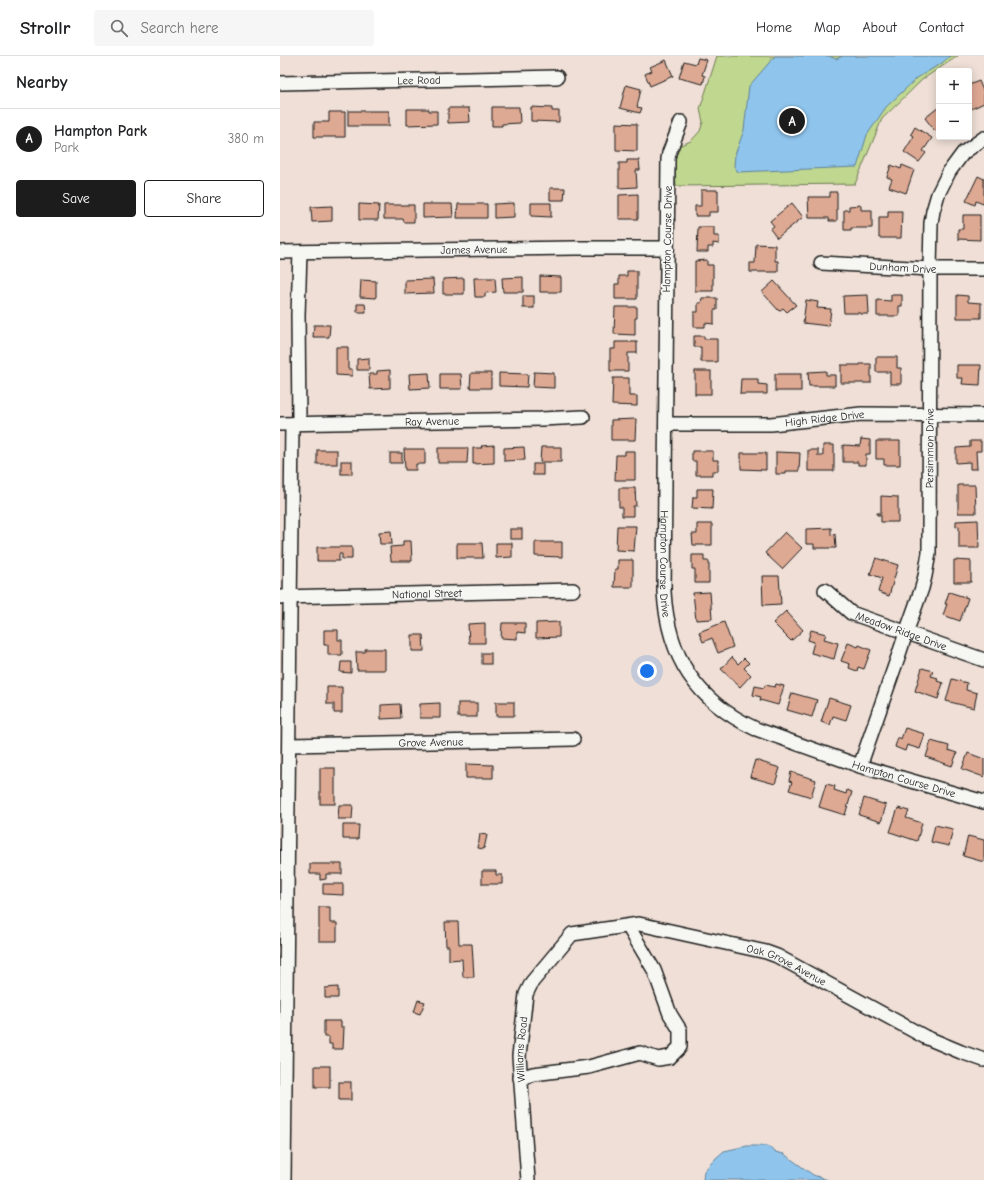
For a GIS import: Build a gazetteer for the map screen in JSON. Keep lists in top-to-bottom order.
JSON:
{
  "streets": {
    "street": [
      "Lee Road",
      "Hampton Course Drive",
      "James Avenue",
      "Dunham Drive",
      "High Ridge Drive",
      "Ray Avenue",
      "Persimmon Drive",
      "National Street",
      "Meadow Ridge Drive",
      "Grove Avenue",
      "Oak Grove Avenue",
      "Williams Road"
    ]
  },
  "crossings": [
    ["Hampton Course Drive", "James Avenue"],
    ["Hampton Course Drive", "High Ridge Drive"],
    ["Hampton Course Drive", "Persimmon Drive"],
    ["Dunham Drive", "Persimmon Drive"],
    ["High Ridge Drive", "Persimmon Drive"],
    ["Persimmon Drive", "Meadow Ridge Drive"],
    ["Oak Grove Avenue", "Williams Road"]
  ],
  "page": {
    "header": "Strollr",
    "search": "Search here",
    "nav": [
      "Home",
      "Map",
      "About",
      "Contact"
    ],
    "heading": "Nearby",
    "map_buttons": ["+", "−"],
    "pins": "A",
    "list": [
      {
        "mark": "A",
        "name": "Hampton Park",
        "note": "Park",
        "value": "380 m"
      }
    ],
    "buttons": ["Save", "Share"]
  }
}
